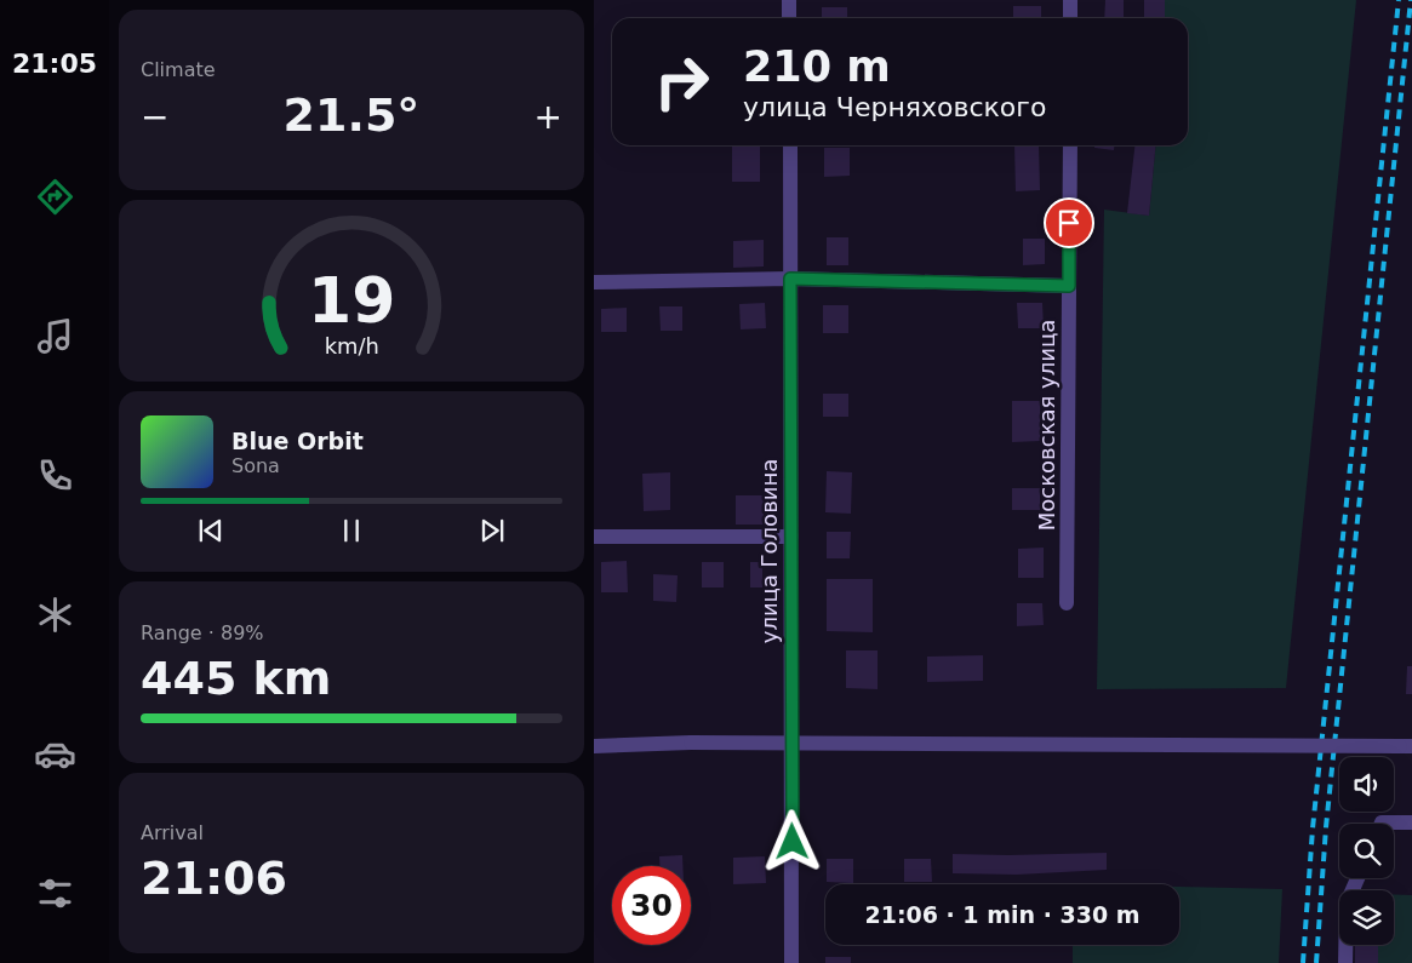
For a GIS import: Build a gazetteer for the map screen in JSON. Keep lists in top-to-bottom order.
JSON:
{
  "streets": {
    "street": ["Московская улица", "улица Головина"]
  },
  "page": {
    "tabs": "21:05",
    "tile": [
      "Climate",
      ["Range · 89%", "445 km"],
      ["Arrival", "21:06"]
    ],
    "turn": ["210 m", "улица Черняховского"],
    "heat": ["−", "21.5°", "+"],
    "song": ["Blue Orbit", "Sona"],
    "limit": "30",
    "trip": "21:06 · 1 min · 330 m",
    "gauge": ["19", "km/h"]
  }
}
